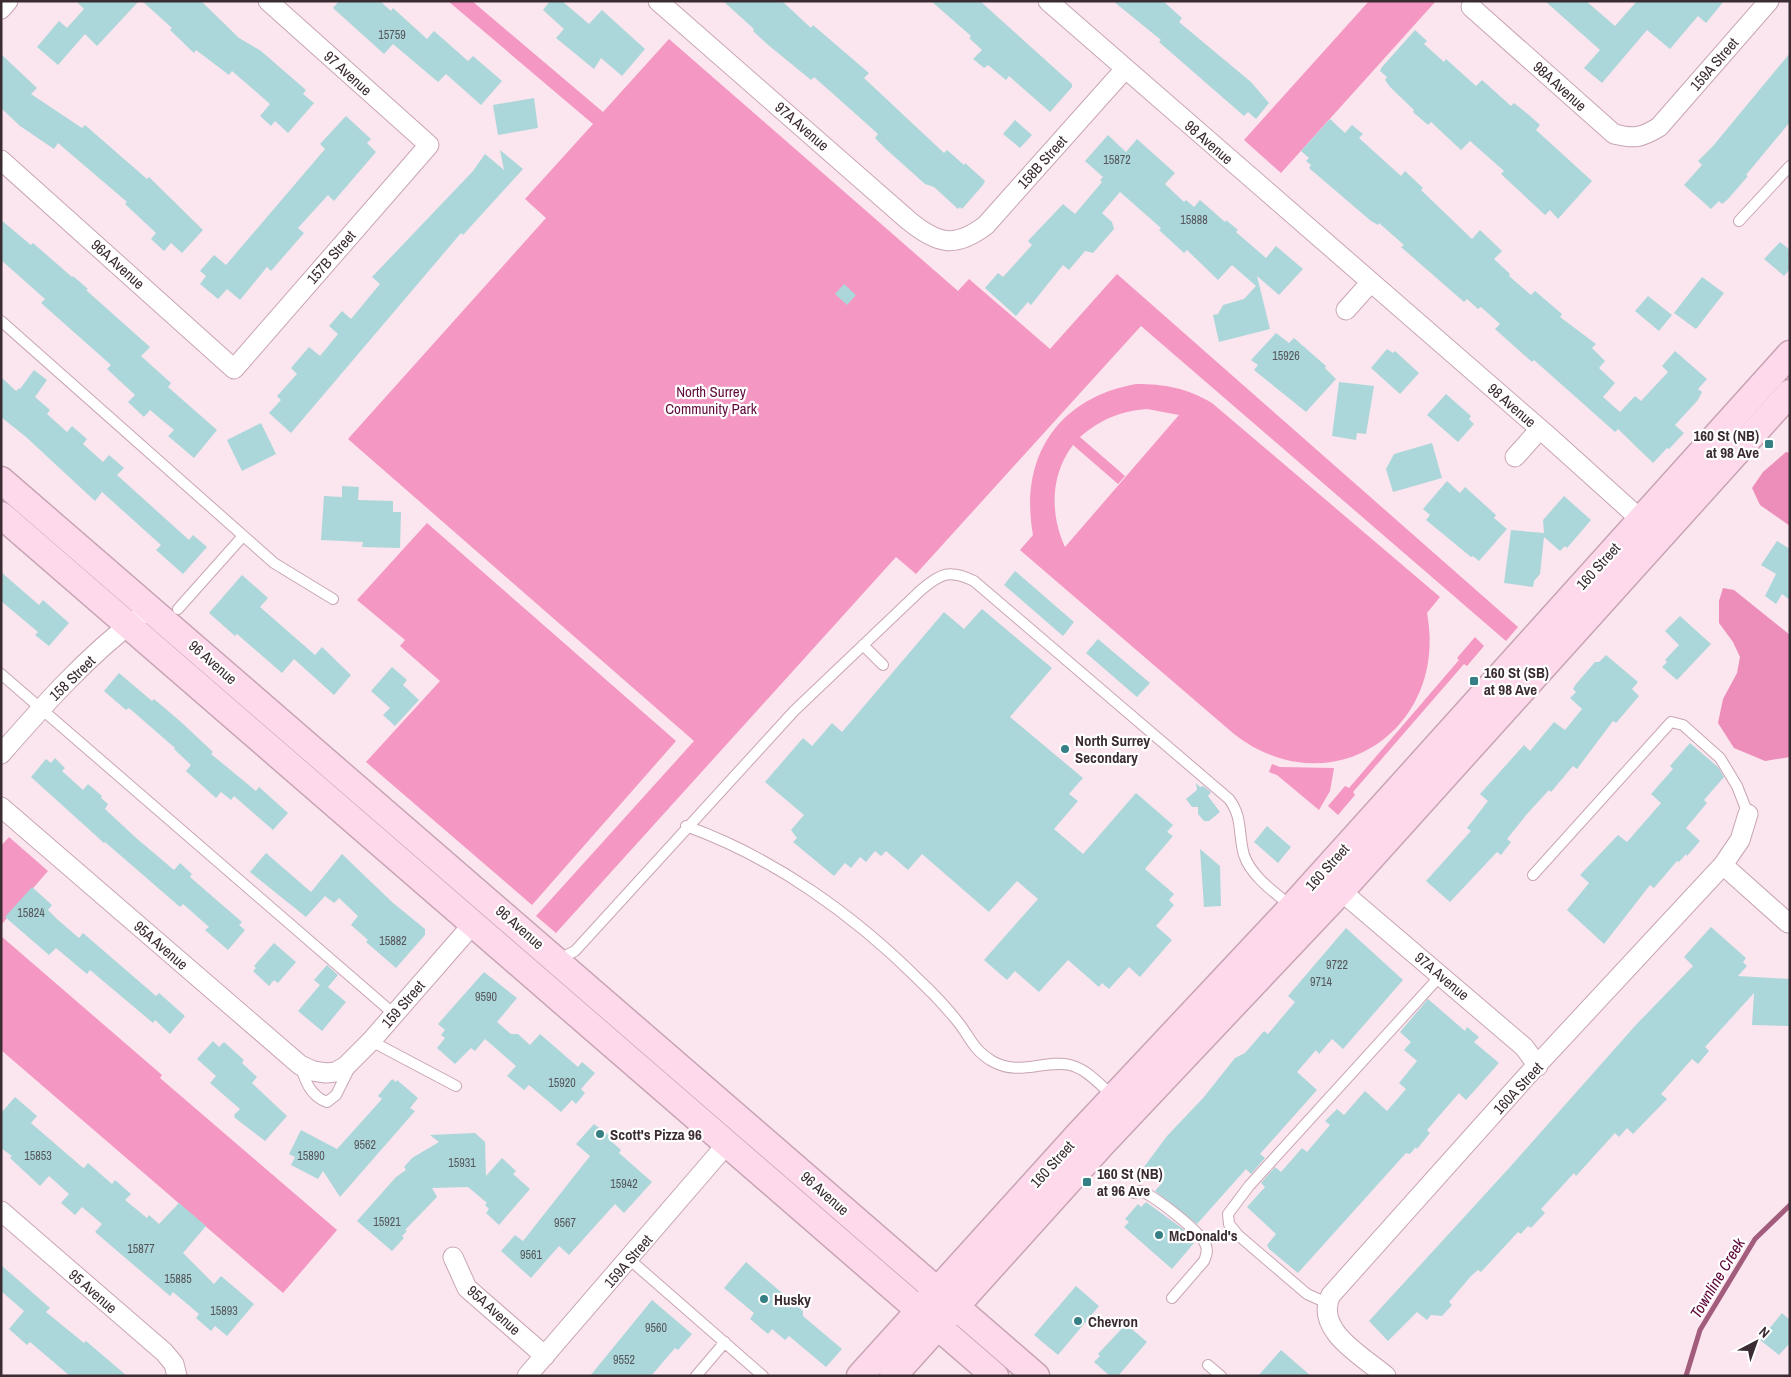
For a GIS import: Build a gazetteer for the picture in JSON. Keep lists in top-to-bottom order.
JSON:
{
  "streets": {
    "main road": ["160 Street", "96 Avenue"],
    "street": [
      "159A Street",
      "97 Avenue",
      "98A Avenue",
      "97A Avenue",
      "98 Avenue",
      "158B Street",
      "157B Street",
      "96A Avenue",
      "158 Street",
      "95A Avenue",
      "159 Street",
      "160A Street",
      "95 Avenue"
    ]
  },
  "crossings": [
    ["159A Street", "98A Avenue"],
    ["159A Street", "96 Avenue"],
    ["159A Street", "95A Avenue"],
    ["97 Avenue", "157B Street"],
    ["97A Avenue", "158B Street"],
    ["97A Avenue", "160 Street"],
    ["97A Avenue", "160A Street"],
    ["98 Avenue", "158B Street"],
    ["98 Avenue", "160 Street"],
    ["157B Street", "96A Avenue"],
    ["160 Street", "96 Avenue"],
    ["96 Avenue", "158 Street"],
    ["96 Avenue", "159 Street"],
    ["95A Avenue", "159 Street"]
  ],
  "water": ["Townline Creek"],
  "parks": ["North Surrey Community Park"],
  "places": {
    "transit": ["160 St (NB) at 98 Ave", "160 St (SB) at 98 Ave", "160 St (NB) at 96 Ave"],
    "other": [
      "North Surrey Secondary",
      "Scott's Pizza 96",
      "McDonald's",
      "Husky",
      "Chevron"
    ]
  },
  "house_numbers": [
    "15759",
    "15872",
    "15888",
    "15926",
    "15824",
    "15882",
    "9722",
    "9714",
    "9590",
    "15920",
    "9562",
    "15853",
    "15890",
    "15931",
    "15942",
    "15921",
    "9567",
    "15877",
    "9561",
    "15885",
    "15893",
    "9560",
    "9552"
  ],
  "north": "top right"
}
